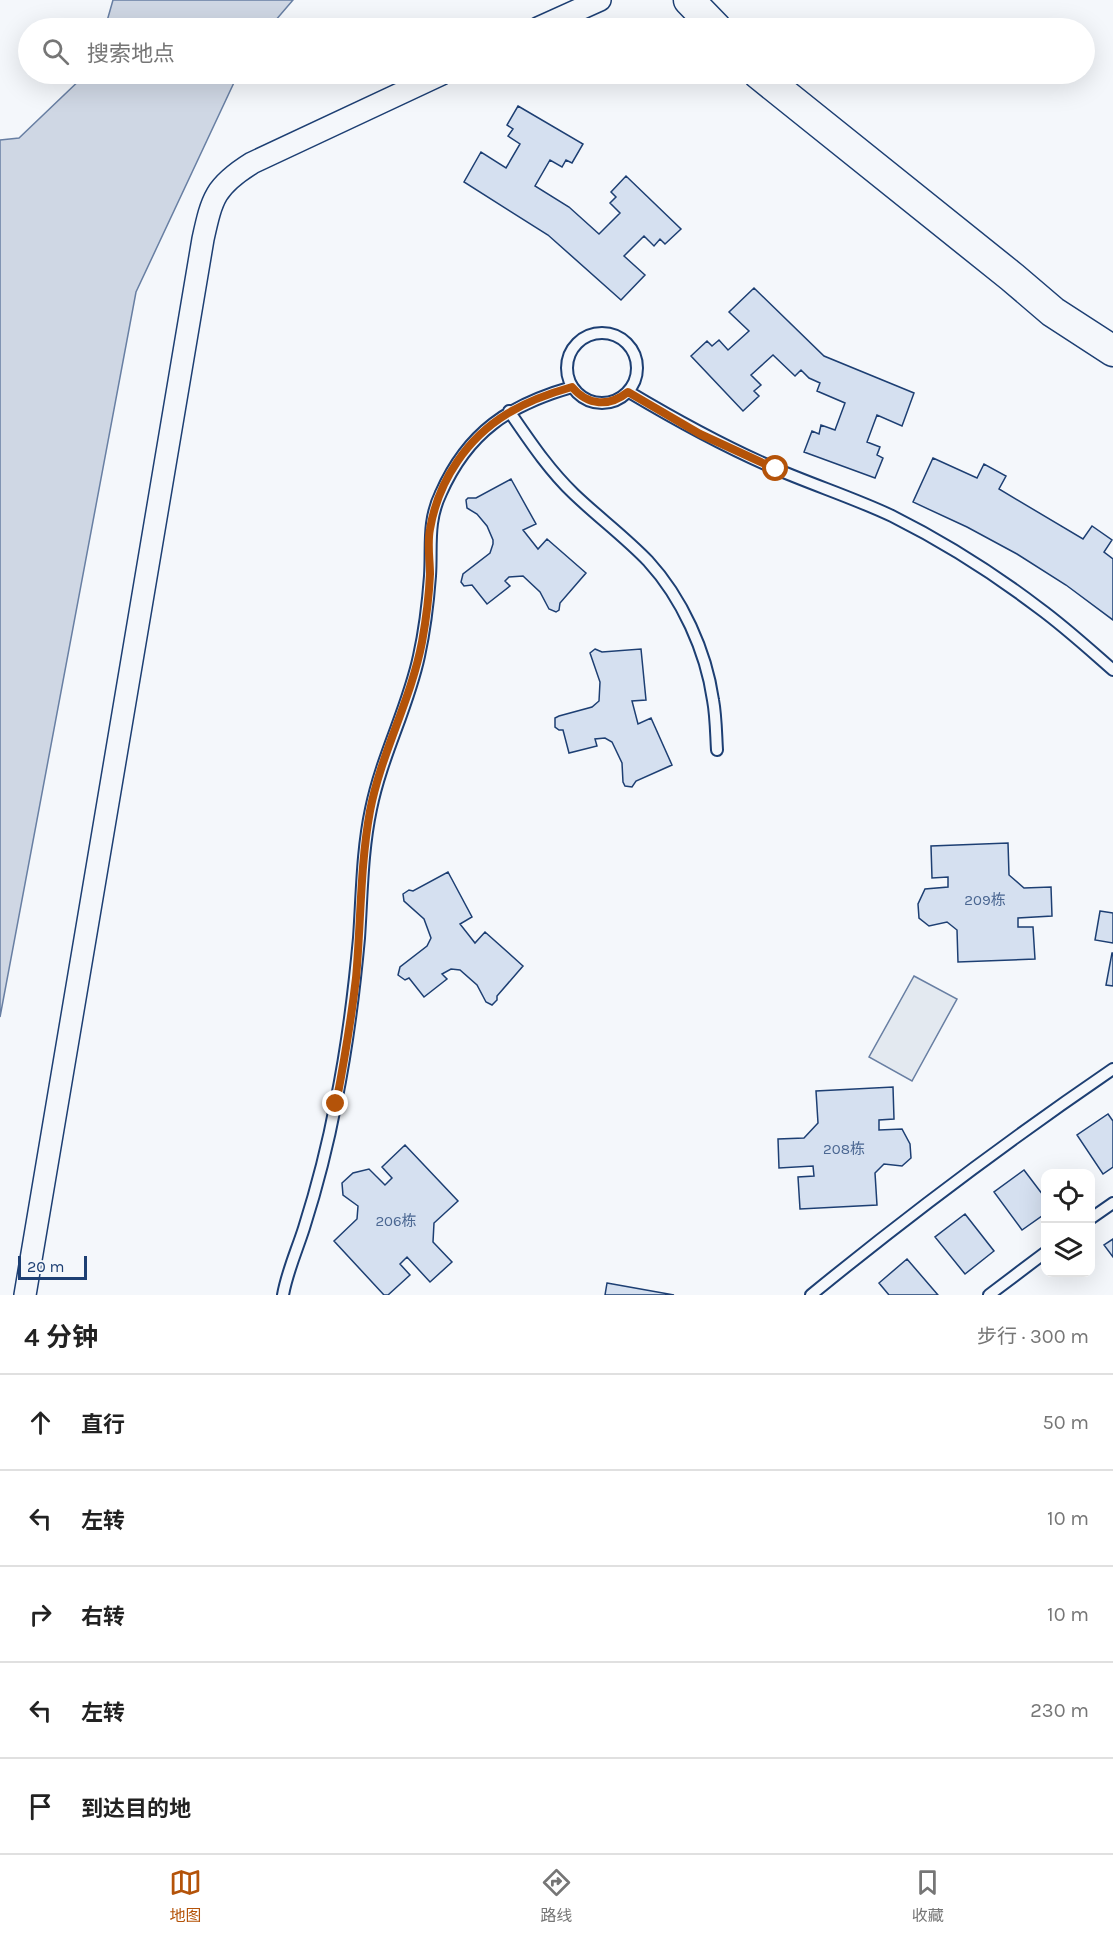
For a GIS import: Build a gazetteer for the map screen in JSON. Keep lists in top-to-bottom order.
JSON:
{
  "house_numbers": ["209栋", "208栋", "206栋"],
  "scale_bar": "20 m",
  "page": {
    "search": "搜索地点",
    "scale": "20 m",
    "heading": ["4 分钟", "步行 · 300 m"],
    "list": [
      ["直行", "50 m"],
      ["左转", "10 m"],
      ["右转", "10 m"],
      ["左转", "230 m"],
      "到达目的地"
    ],
    "nav": ["地图", "路线", "收藏"]
  }
}
